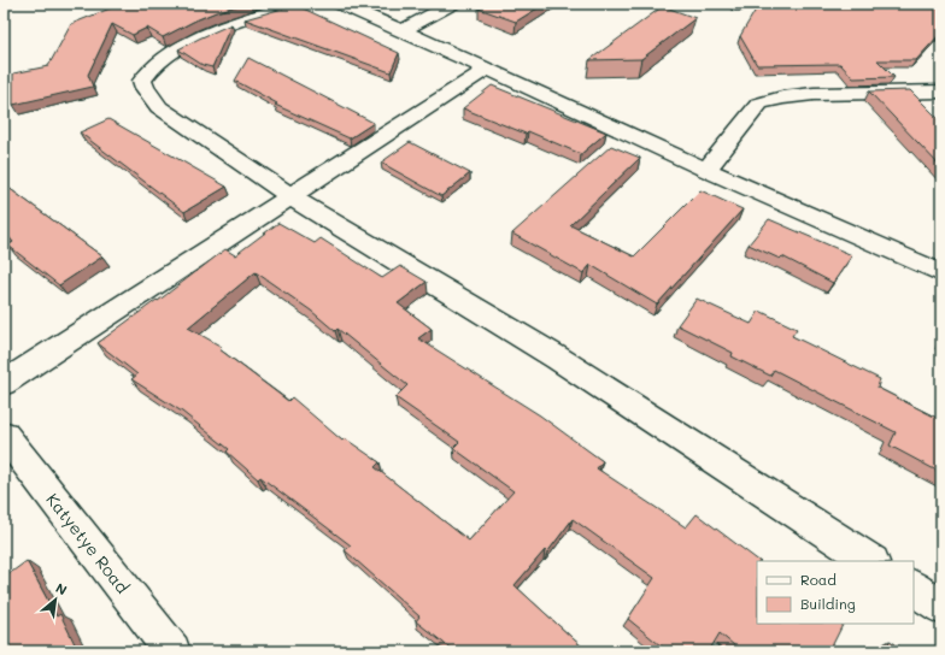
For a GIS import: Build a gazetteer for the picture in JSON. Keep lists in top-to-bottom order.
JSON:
{
  "streets": {
    "street": ["Katyetye Road"]
  },
  "legend": ["Road", "Building"],
  "north": "top right"
}
